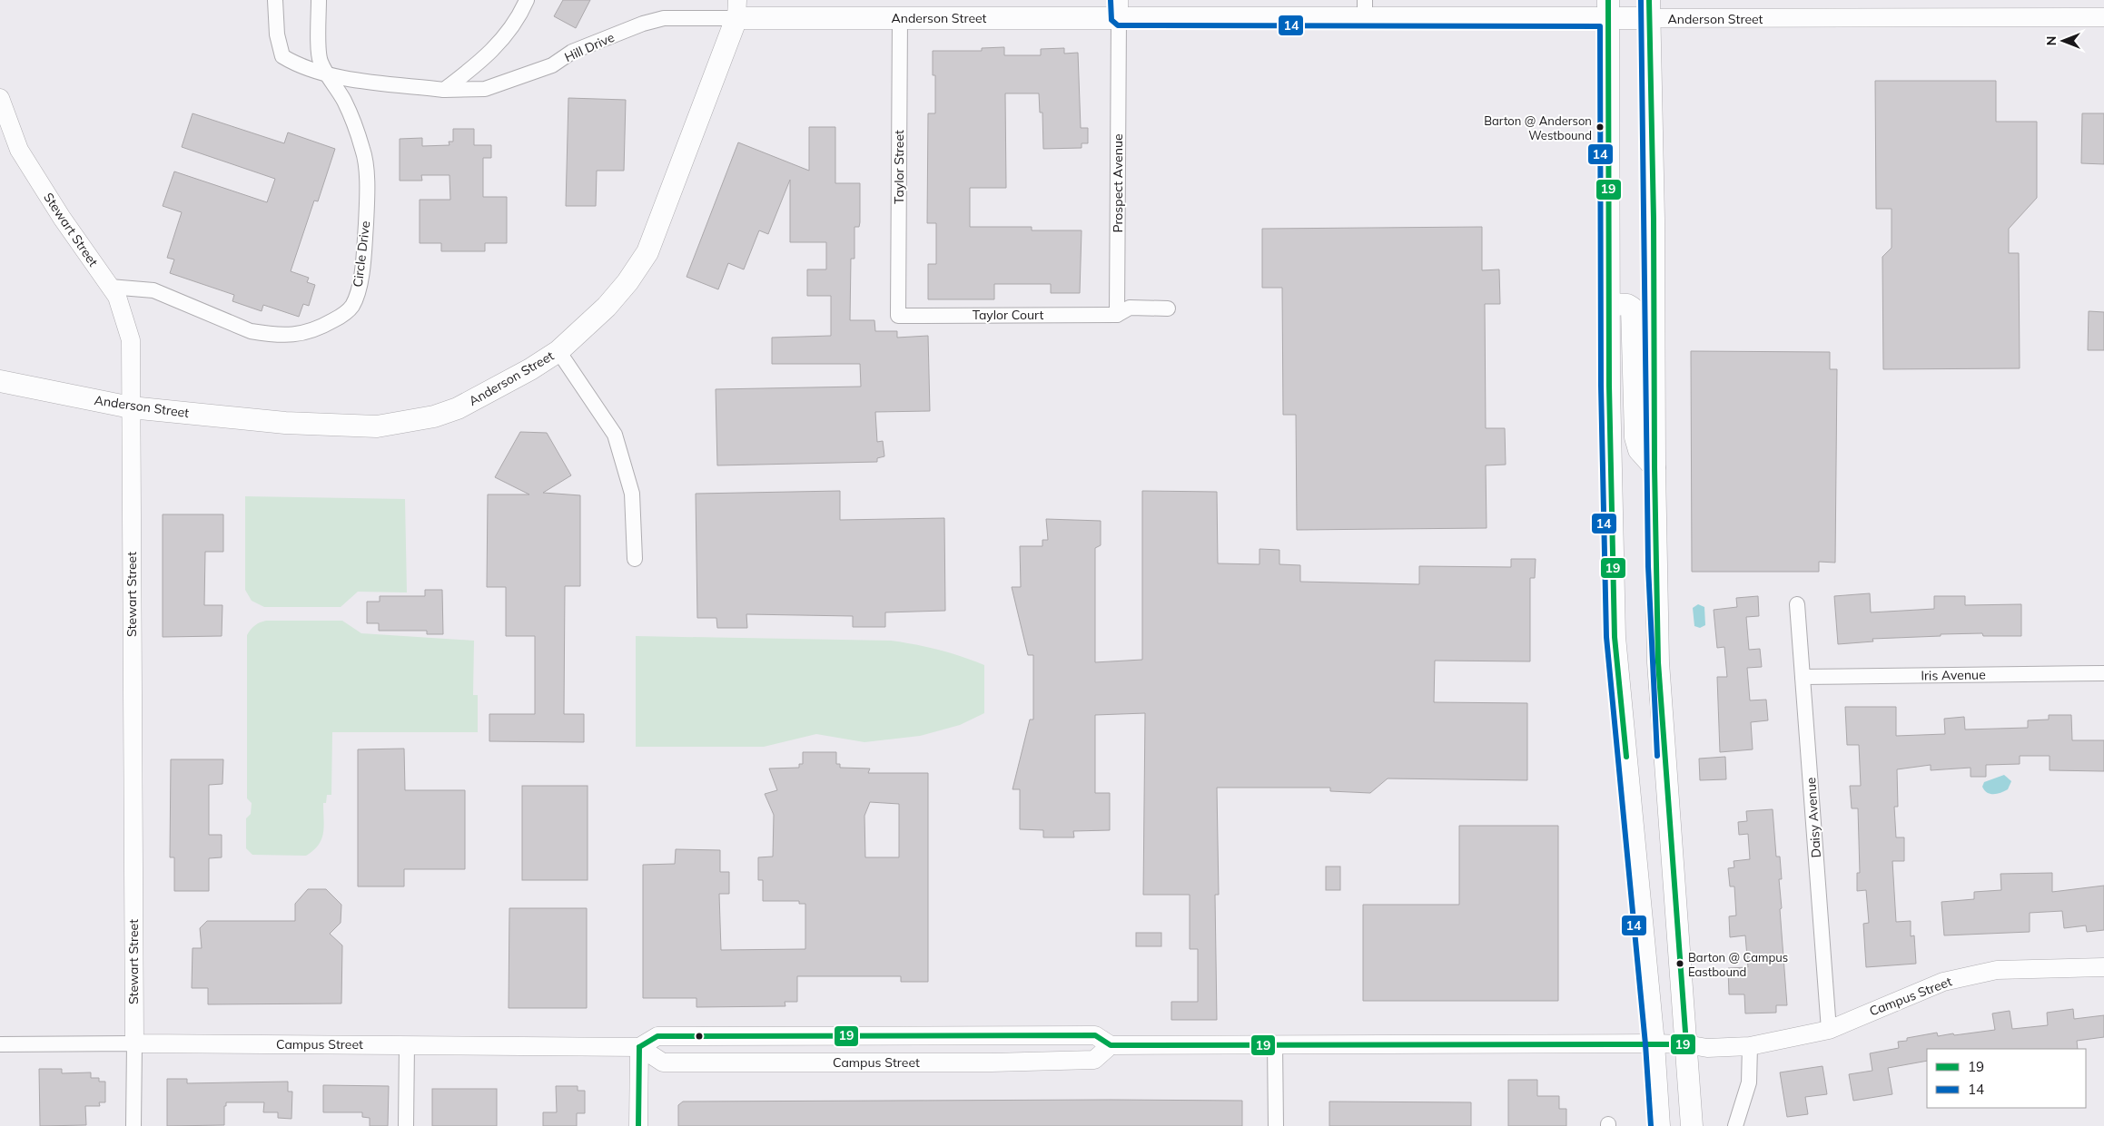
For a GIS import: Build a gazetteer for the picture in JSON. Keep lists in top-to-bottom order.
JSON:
{
  "streets": {
    "main road": ["Anderson Street"],
    "street": [
      "Hill Drive",
      "Taylor Street",
      "Prospect Avenue",
      "Stewart Street",
      "Circle Drive",
      "Taylor Court",
      "Iris Avenue",
      "Daisy Avenue",
      "Campus Street"
    ]
  },
  "crossings": [
    ["Anderson Street", "Hill Drive"],
    ["Anderson Street", "Taylor Street"],
    ["Anderson Street", "Prospect Avenue"],
    ["Anderson Street", "Stewart Street"],
    ["Taylor Street", "Taylor Court"],
    ["Prospect Avenue", "Taylor Court"],
    ["Stewart Street", "Circle Drive"],
    ["Stewart Street", "Campus Street"],
    ["Iris Avenue", "Daisy Avenue"],
    ["Daisy Avenue", "Campus Street"]
  ],
  "places": ["Barton @ Anderson Westbound", "Barton @ Campus Eastbound"],
  "lines": ["transit line 19", "transit line 14"],
  "legend": ["19", "14"],
  "north": "left"
}
